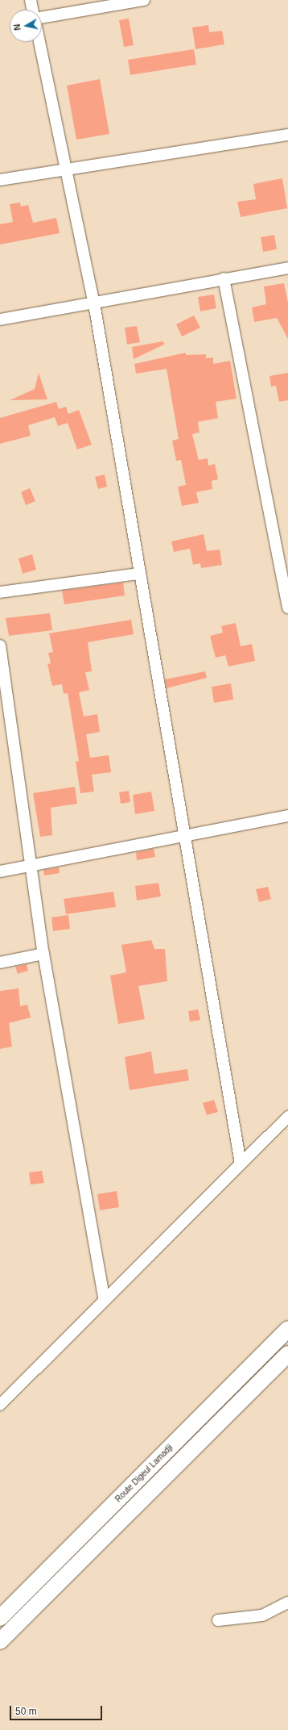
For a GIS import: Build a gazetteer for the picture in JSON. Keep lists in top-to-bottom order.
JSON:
{
  "streets": {
    "main road": ["Route Digeul Lamadji"]
  },
  "scale_bar": "50 m",
  "north": "left"
}
